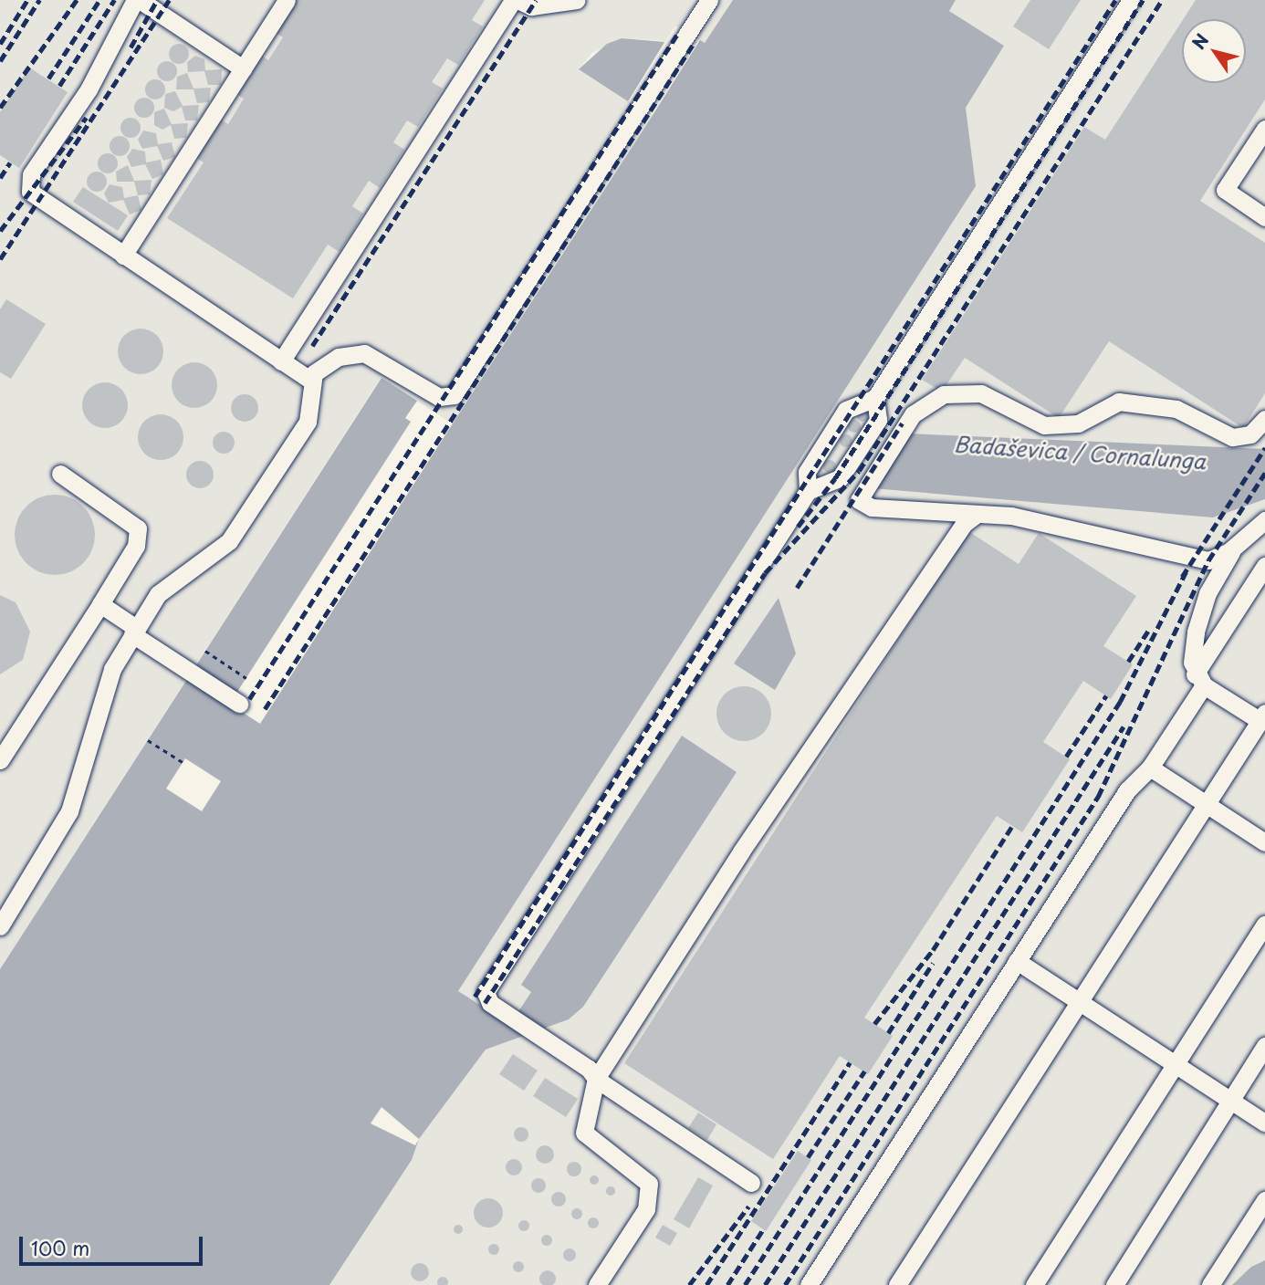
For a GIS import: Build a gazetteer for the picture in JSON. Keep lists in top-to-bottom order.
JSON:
{
  "water": ["Badaševica / Cornalunga"],
  "scale_bar": "100 m",
  "north": "top left"
}
